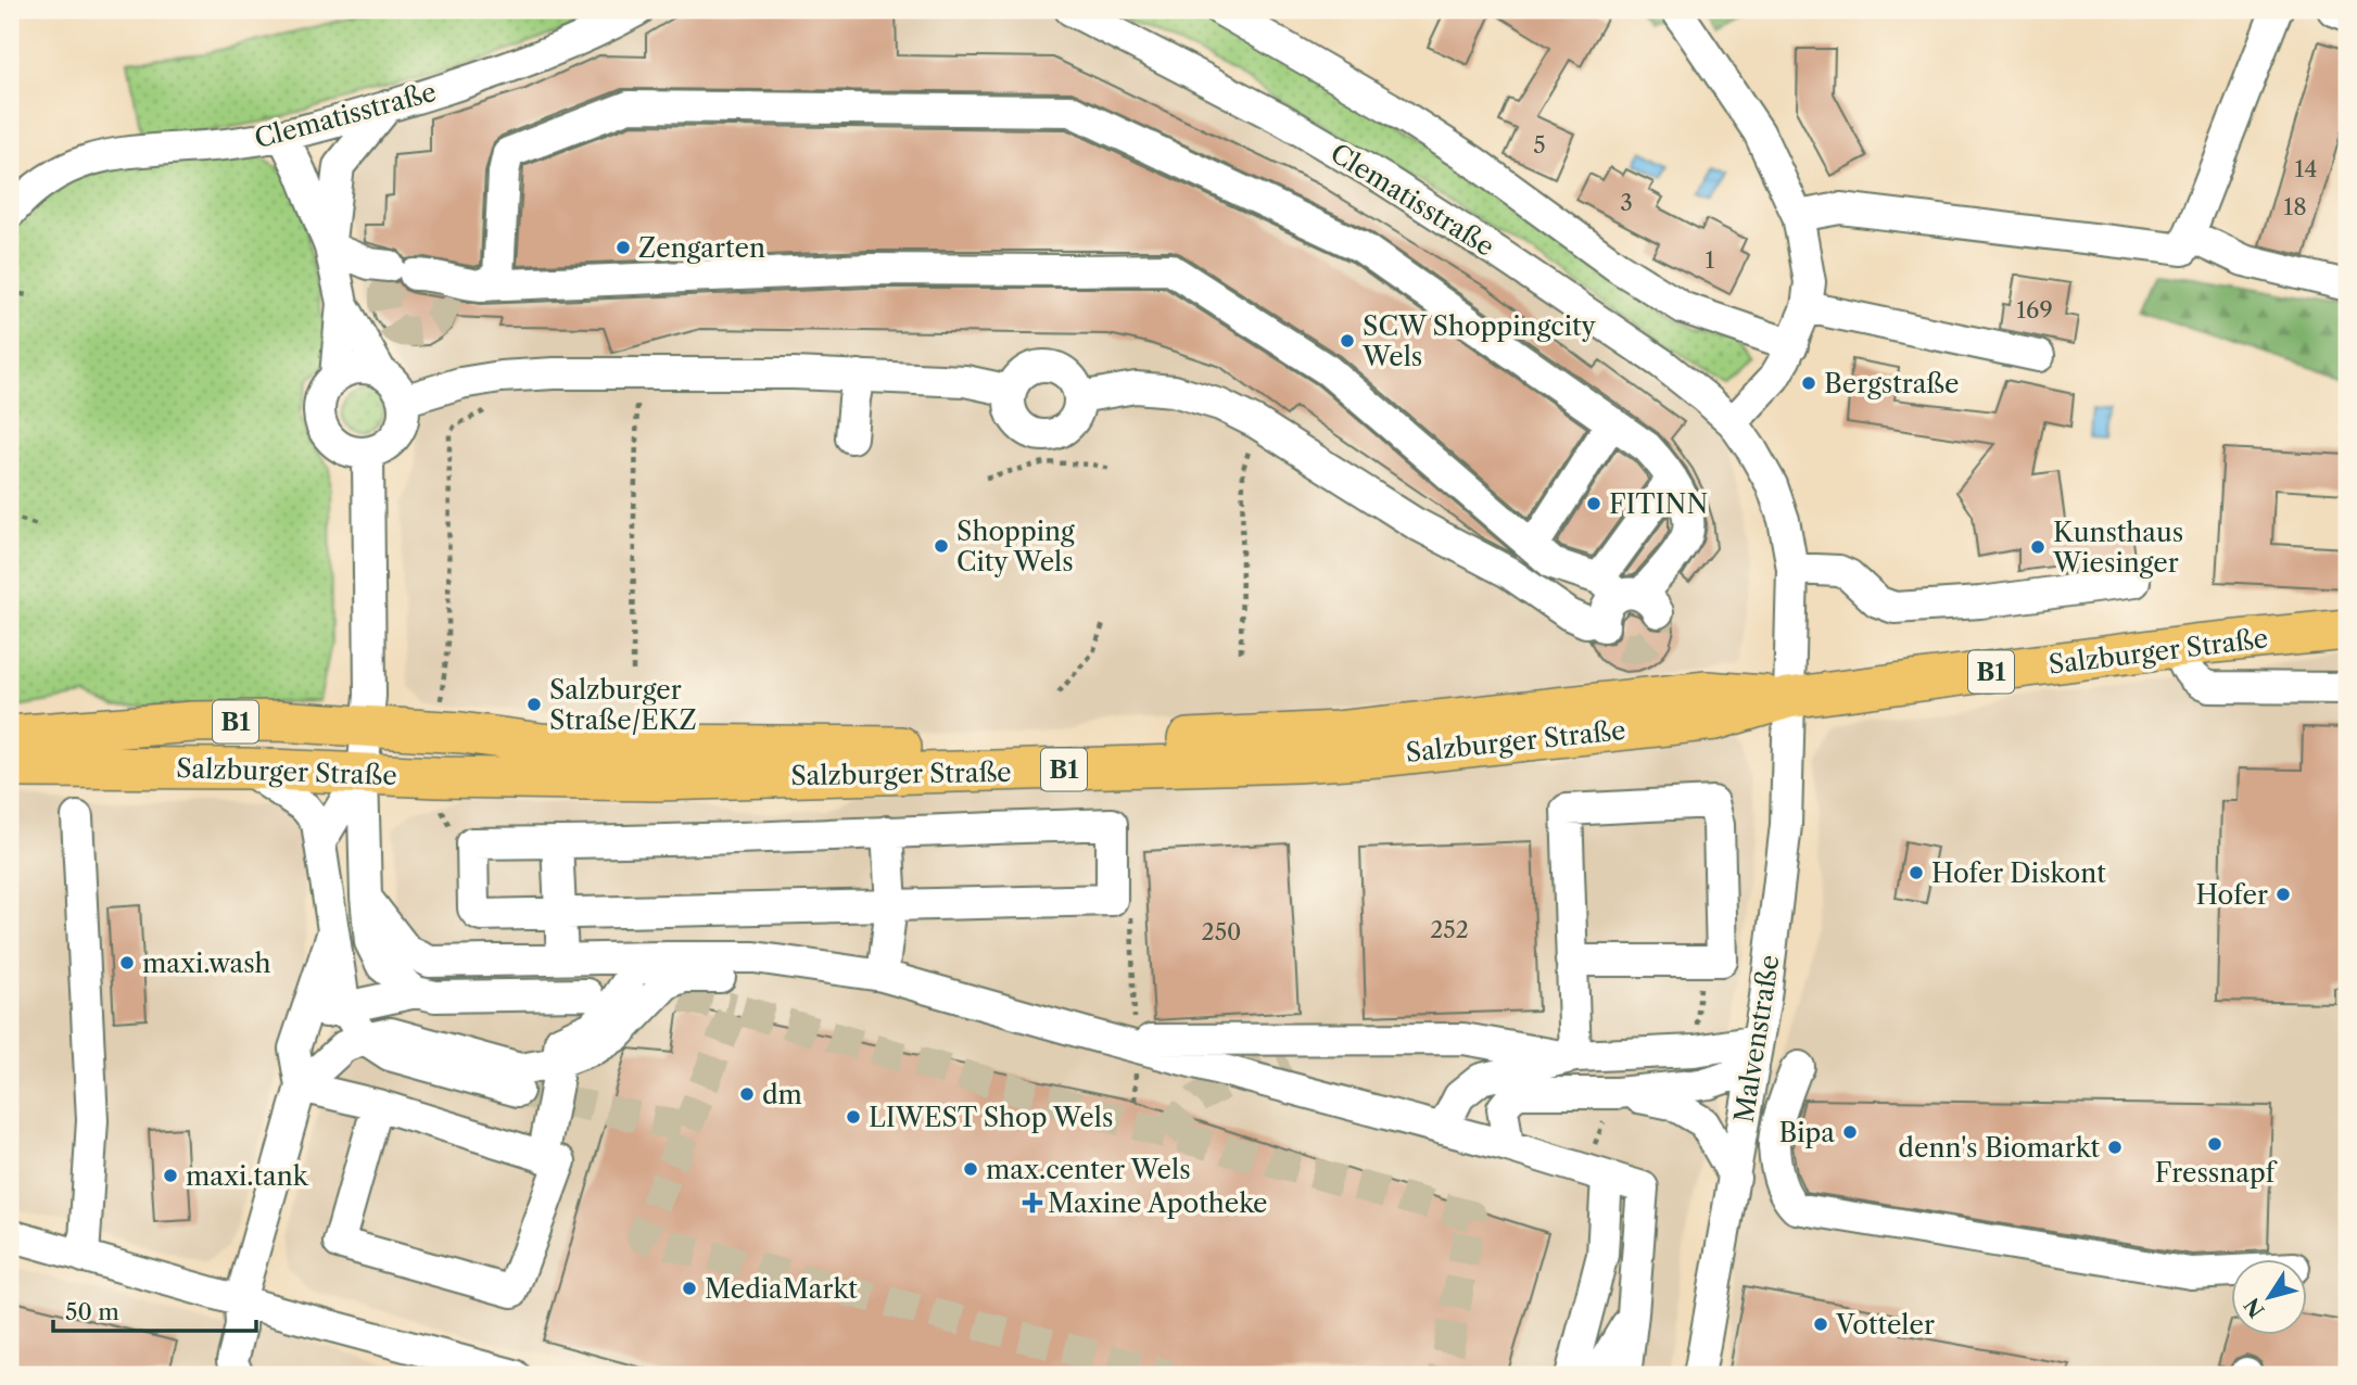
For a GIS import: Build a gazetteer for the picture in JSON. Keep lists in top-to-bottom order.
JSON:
{
  "streets": {
    "main road": ["Salzburger Straße", "B1"],
    "street": ["Clematisstraße", "Malvenstraße"]
  },
  "crossings": [
    ["Clematisstraße", "Malvenstraße"],
    ["Salzburger Straße", "Malvenstraße"]
  ],
  "places": {
    "other": [
      "Zengarten",
      "SCW Shoppingcity Wels",
      "Bergstraße",
      "FITINN",
      "Shopping City Wels",
      "Kunsthaus Wiesinger",
      "Salzburger Straße/EKZ",
      "Hofer Diskont",
      "Hofer",
      "maxi.wash",
      "dm",
      "LIWEST Shop Wels",
      "Bipa",
      "Fressnapf",
      "denn's Biomarkt",
      "max.center Wels",
      "maxi.tank",
      "MediaMarkt",
      "Votteler"
    ],
    "health": ["Maxine Apotheke"]
  },
  "house_numbers": [
    "5",
    "14",
    "3",
    "18",
    "1",
    "169",
    "252",
    "250"
  ],
  "scale_bar": "50 m",
  "north": "bottom left"
}
